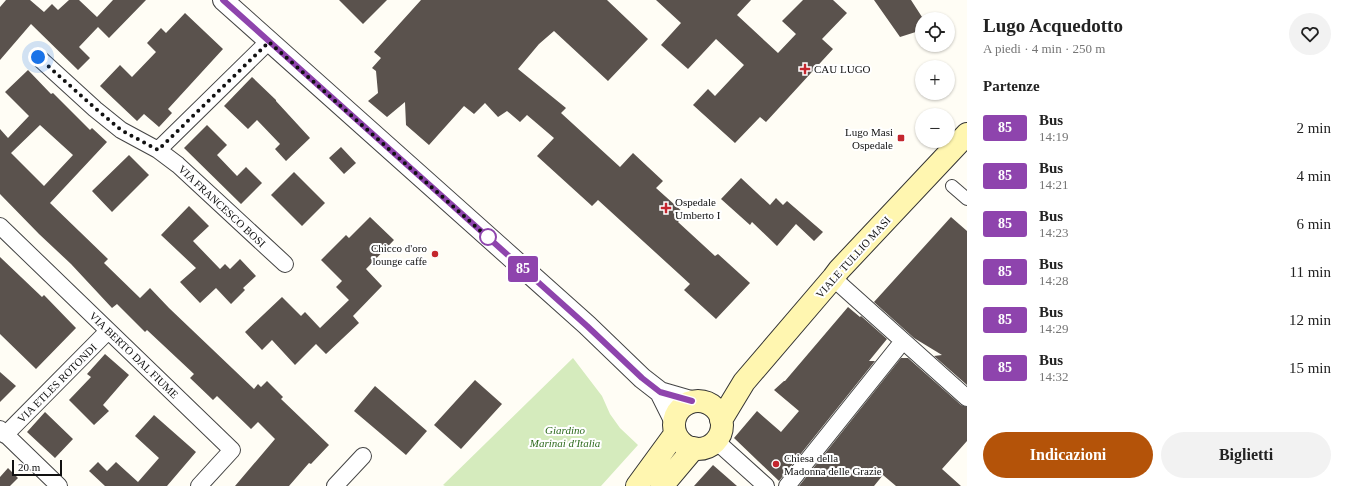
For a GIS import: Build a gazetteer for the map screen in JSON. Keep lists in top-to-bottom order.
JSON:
{
  "streets": {
    "main road": ["VIALE TULLIO MASI"],
    "street": ["VIA FRANCESCO BOSI", "VIA BERTO DAL FIUME", "VIA ETLES ROTONDI"]
  },
  "crossings": [
    ["VIA BERTO DAL FIUME", "VIA ETLES ROTONDI"]
  ],
  "parks": ["Giardino Marinai d'Italia"],
  "places": {
    "health": ["CAU LUGO", "Ospedale Umberto I"],
    "transit": ["Lugo Masi Ospedale"],
    "other": ["Chicco d'oro lounge caffe", "Chiesa della Madonna delle Grazie"]
  },
  "lines": ["bus line 85"],
  "scale_bar": "20 m",
  "page": {
    "on_map": "85",
    "heading": [
      ["Lugo Acquedotto", "A piedi · 4 min · 250 m"],
      "Partenze"
    ],
    "map_buttons": ["+", "−"],
    "list": [
      {
        "mark": "85",
        "name": "Bus",
        "note": "14:19",
        "value": "2 min"
      },
      {
        "mark": "85",
        "name": "Bus",
        "note": "14:21",
        "value": "4 min"
      },
      {
        "mark": "85",
        "name": "Bus",
        "note": "14:23",
        "value": "6 min"
      },
      {
        "mark": "85",
        "name": "Bus",
        "note": "14:28",
        "value": "11 min"
      },
      {
        "mark": "85",
        "name": "Bus",
        "note": "14:29",
        "value": "12 min"
      },
      {
        "mark": "85",
        "name": "Bus",
        "note": "14:32",
        "value": "15 min"
      }
    ],
    "buttons": ["Indicazioni", "Biglietti"],
    "scale": "20 m"
  }
}
